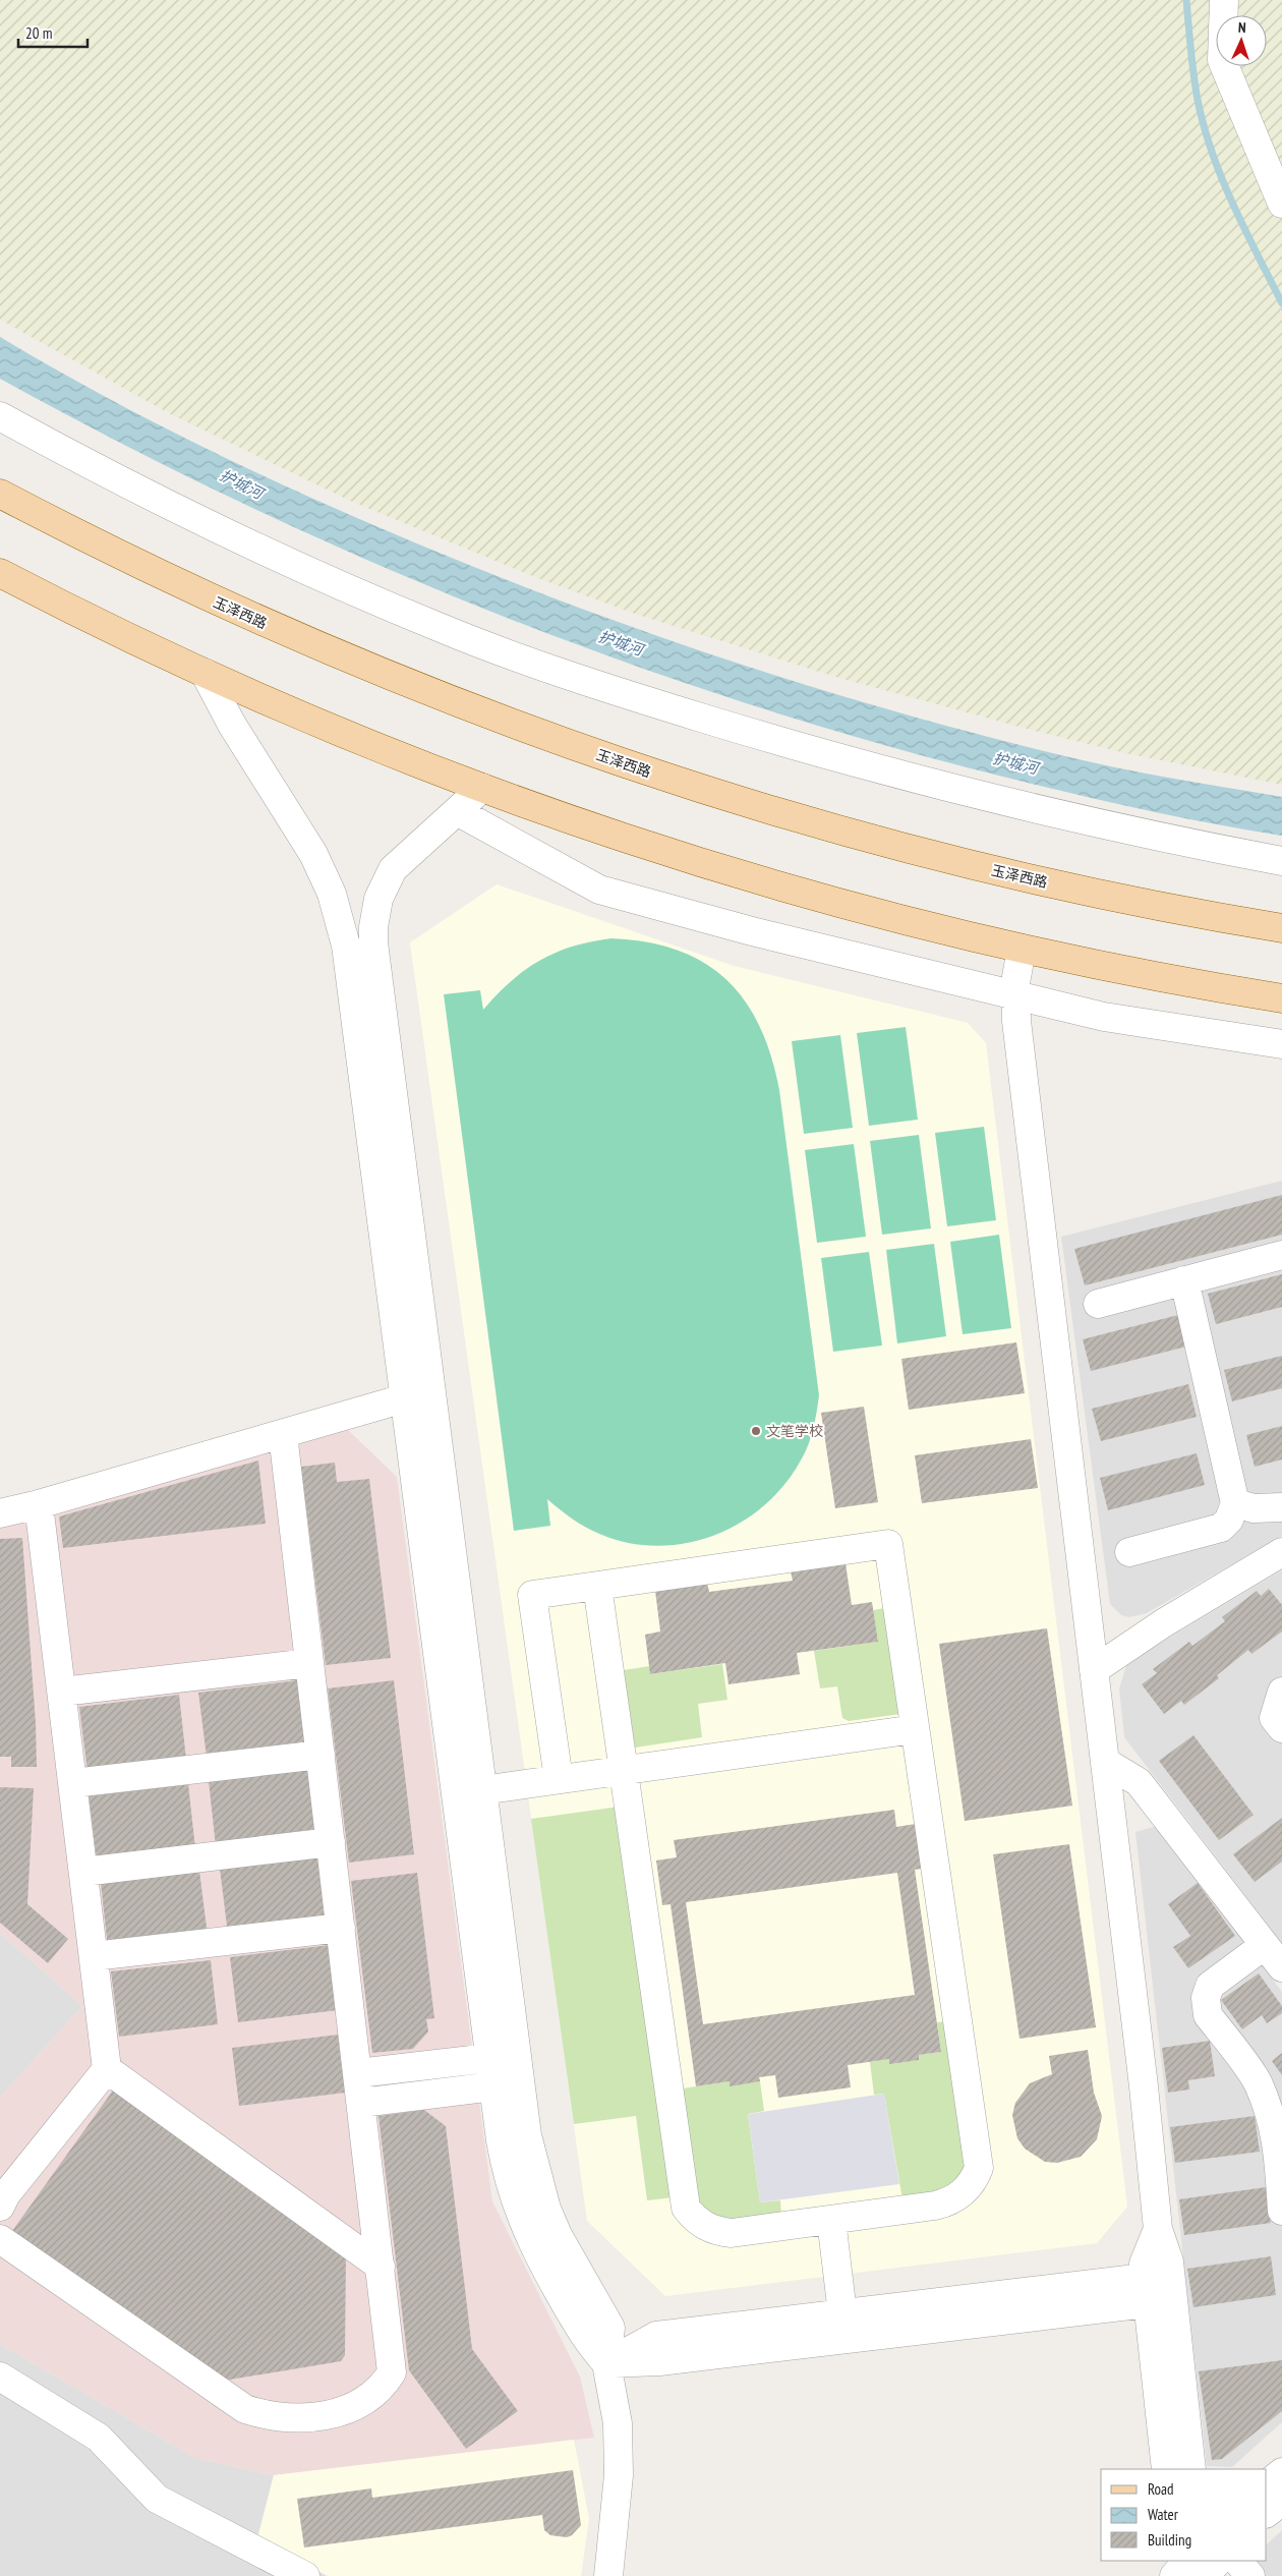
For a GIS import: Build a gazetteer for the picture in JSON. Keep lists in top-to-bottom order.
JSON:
{
  "streets": {
    "main road": ["玉泽西路"]
  },
  "water": ["护城河"],
  "places": ["文笔学校"],
  "legend": ["Road", "Water", "Building"],
  "scale_bar": "20 m",
  "north": "top"
}
